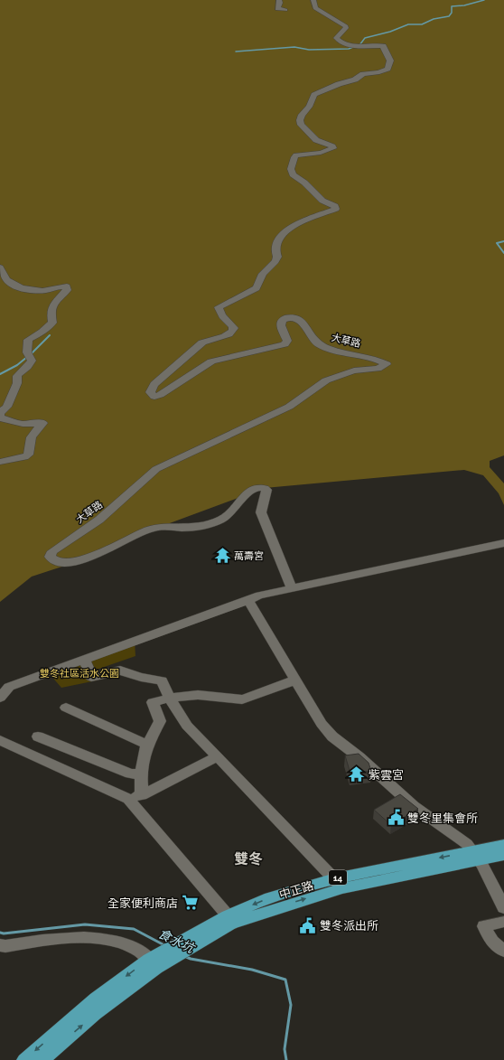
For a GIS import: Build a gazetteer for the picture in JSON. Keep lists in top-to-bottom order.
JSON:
{
  "streets": {
    "main road": ["14", "中正路"],
    "street": ["大草路"]
  },
  "crossings": [
    ["14", "中正路"]
  ],
  "districts": ["雙冬"],
  "water": ["食水坑"],
  "parks": ["雙冬社區活水公園"],
  "places": {
    "temple": ["萬壽宮", "紫雲宮"],
    "public building": ["雙冬里集會所", "雙冬派出所"],
    "supermarket": ["全家便利商店"]
  }
}
